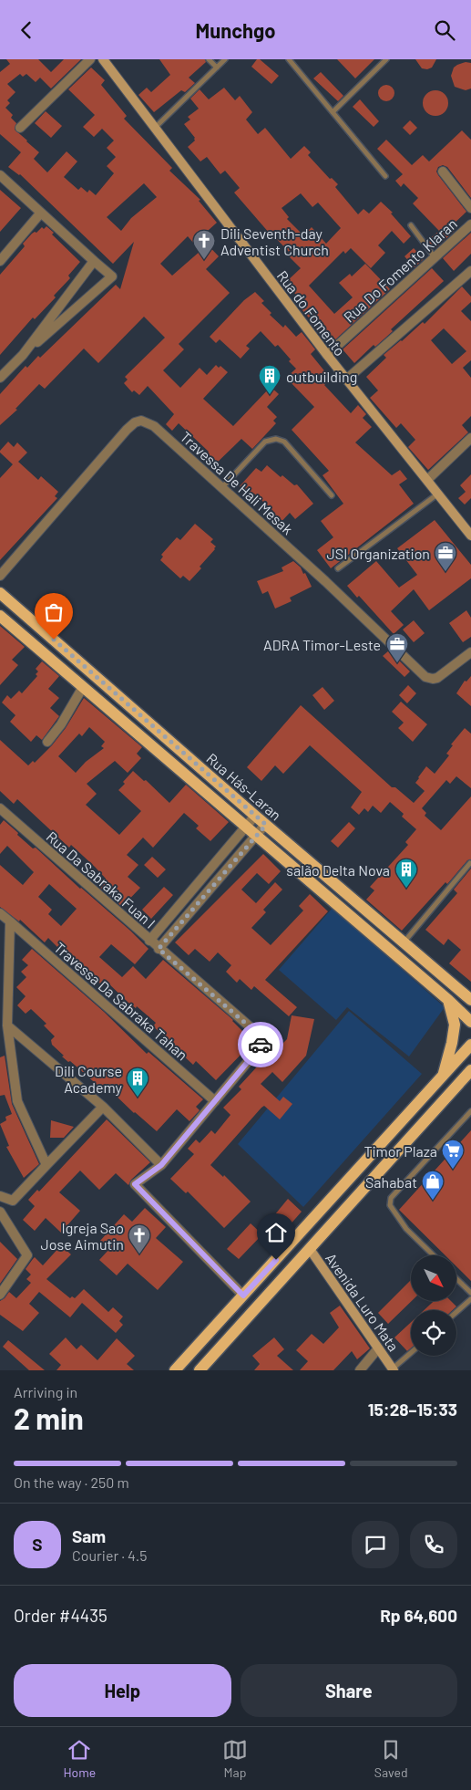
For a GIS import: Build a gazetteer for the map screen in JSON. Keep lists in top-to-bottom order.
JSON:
{
  "streets": {
    "main road": ["Rua Hás-Laran"],
    "street": [
      "Rua Do Fomento Klaran",
      "Rua do Fomento",
      "Travessa De Hali Mesak",
      "Rua Da Sabraka Fuan I",
      "Travessa Da Sabraka Tahan",
      "Avenida Luro Mata"
    ]
  },
  "crossings": [
    ["Rua Do Fomento Klaran", "Rua do Fomento"],
    ["Rua Da Sabraka Fuan I", "Travessa Da Sabraka Tahan"]
  ],
  "places": {
    "church": ["Dili Seventh-day Adventist Church", "Igreja Sao Jose Aimutin"],
    "building": ["outbuilding", "salão Delta Nova", "Dili Course Academy"],
    "office": ["JSI Organization", "ADRA Timor-Leste"],
    "supermarket": ["Timor Plaza"],
    "shop": ["Sahabat"]
  },
  "north": "bottom right",
  "page": {
    "header": "Munchgo",
    "heading": ["2 min", "Arriving in", "15:28–15:33"],
    "panel": [
      "Sam",
      "Courier · 4.5",
      "Order #4435",
      "Rp 64,600"
    ],
    "bar": "On the way · 250 m",
    "round": "S",
    "buttons": ["Help", "Share"],
    "tabs": ["Home", "Map", "Saved"]
  }
}
